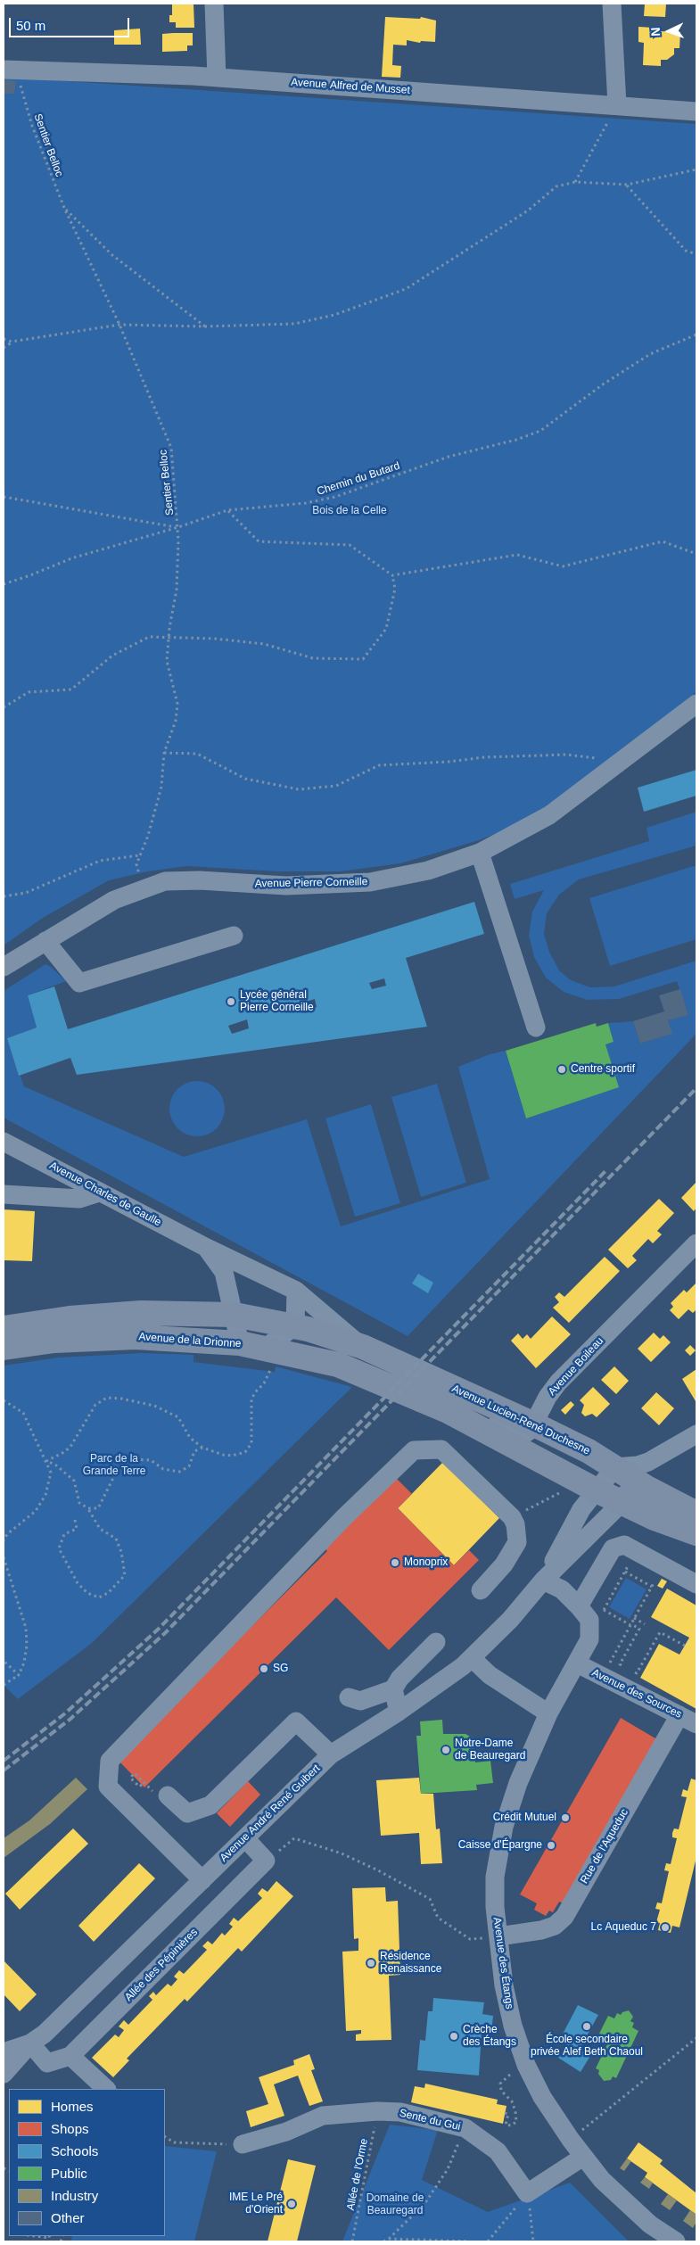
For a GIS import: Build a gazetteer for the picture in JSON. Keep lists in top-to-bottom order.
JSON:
{
  "streets": {
    "main road": ["Avenue de la Drionne", "Avenue Lucien-René Duchesne"],
    "street": [
      "Avenue Alfred de Musset",
      "Avenue Pierre Corneille",
      "Avenue Charles de Gaulle",
      "Avenue Boileau",
      "Avenue des Sources",
      "Avenue André René Guibert",
      "Rue de l'Aqueduc",
      "Avenue des Étangs",
      "Allée des Pépinières",
      "Sente du Gui"
    ],
    "path": ["Sentier Belloc", "Chemin du Butard", "Allée de l'Orme"]
  },
  "crossings": [
    ["Avenue Alfred de Musset", "Sentier Belloc"],
    ["Sentier Belloc", "Chemin du Butard"],
    ["Sentier Belloc", "Avenue Pierre Corneille"],
    ["Avenue Charles de Gaulle", "Avenue de la Drionne"],
    ["Avenue Charles de Gaulle", "Avenue Lucien-René Duchesne"],
    ["Avenue de la Drionne", "Avenue Lucien-René Duchesne"],
    ["Avenue Boileau", "Avenue Lucien-René Duchesne"],
    ["Avenue Lucien-René Duchesne", "Avenue André René Guibert"],
    ["Avenue des Sources", "Rue de l'Aqueduc"],
    ["Avenue des Sources", "Avenue des Étangs"],
    ["Avenue André René Guibert", "Allée des Pépinières"],
    ["Rue de l'Aqueduc", "Avenue des Étangs"],
    ["Sente du Gui", "Allée de l'Orme"]
  ],
  "parks": ["Bois de la Celle", "Parc de la Grande Terre", "Domaine de Beauregard"],
  "places": [
    "Lycée général Pierre Corneille",
    "Centre sportif",
    "Monoprix",
    "SG",
    "Notre-Dame de Beauregard",
    "Crédit Mutuel",
    "Caisse d'Épargne",
    "Lc Aqueduc 7",
    "Résidence Renaissance",
    "École secondaire privée Alef Beth Chaoul",
    "Crèche des Étangs",
    "IME Le Pré d'Orient"
  ],
  "legend": [
    "Homes",
    "Shops",
    "Schools",
    "Public",
    "Industry",
    "Other"
  ],
  "scale_bar": "50 m",
  "north": "left"
}
